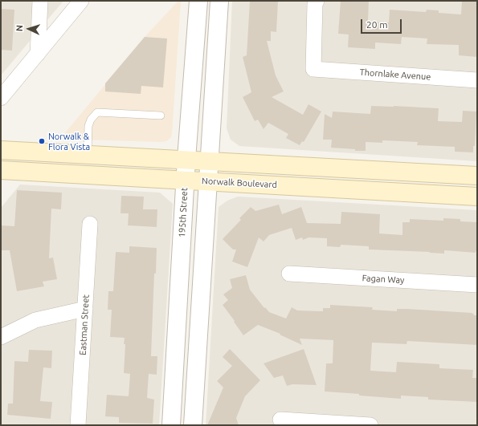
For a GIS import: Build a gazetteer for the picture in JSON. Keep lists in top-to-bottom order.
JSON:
{
  "streets": {
    "main road": ["Norwalk Boulevard"],
    "street": [
      "Thornlake Avenue",
      "195th Street",
      "Fagan Way",
      "Eastman Street"
    ]
  },
  "crossings": [
    ["Norwalk Boulevard", "195th Street"]
  ],
  "places": ["Norwalk & Flora Vista"],
  "scale_bar": "20 m",
  "north": "left"
}
